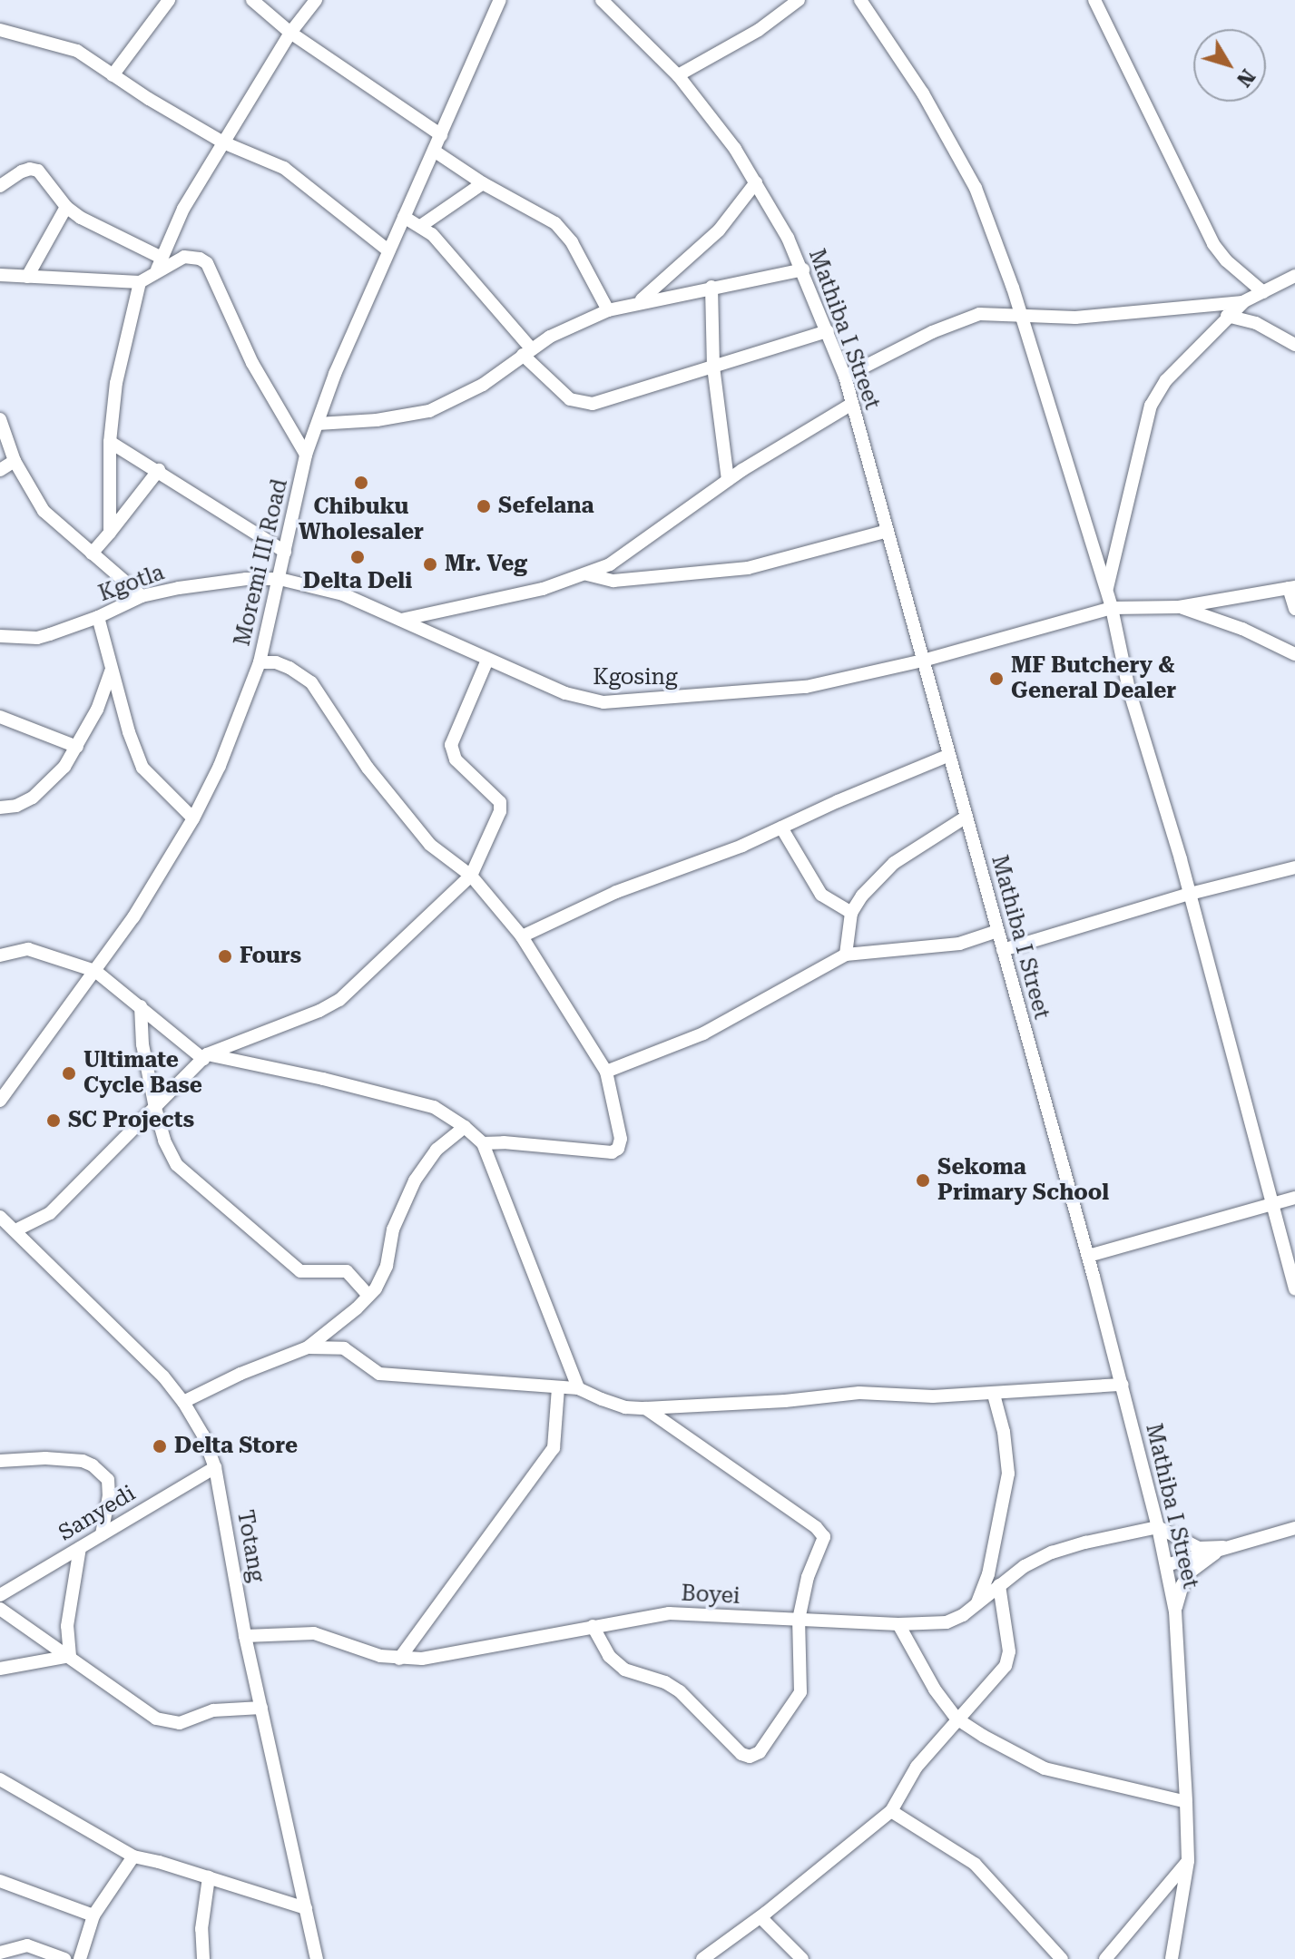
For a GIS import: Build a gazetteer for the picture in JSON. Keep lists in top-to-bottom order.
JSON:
{
  "streets": {
    "street": [
      "Mathiba I Street",
      "Moremi III Road",
      "Kgotla",
      "Kgosing",
      "Sanyedi",
      "Totang",
      "Boyei"
    ]
  },
  "crossings": [
    ["Mathiba I Street", "Kgosing"],
    ["Mathiba I Street", "Boyei"],
    ["Moremi III Road", "Kgotla"],
    ["Moremi III Road", "Kgosing"],
    ["Kgotla", "Kgosing"],
    ["Sanyedi", "Totang"],
    ["Totang", "Boyei"]
  ],
  "places": [
    "Chibuku Wholesaler",
    "Sefelana",
    "Delta Deli",
    "Mr. Veg",
    "MF Butchery & General Dealer",
    "Fours",
    "Ultimate Cycle Base",
    "SC Projects",
    "Sekoma Primary School",
    "Delta Store"
  ],
  "north": "bottom right"
}
